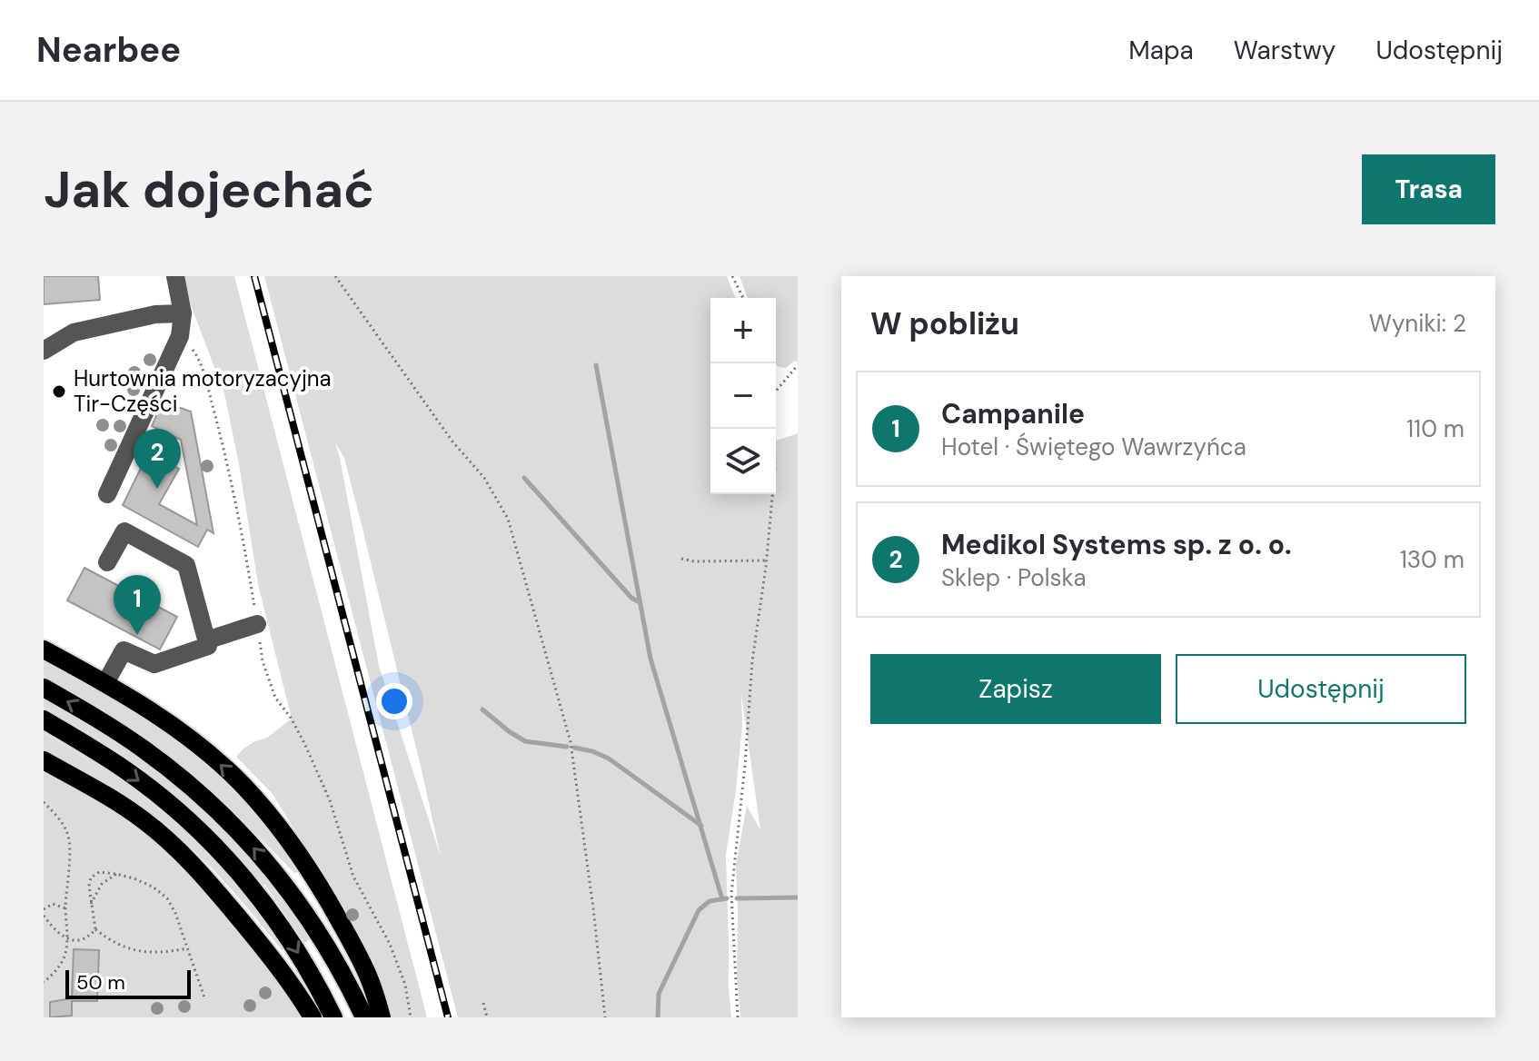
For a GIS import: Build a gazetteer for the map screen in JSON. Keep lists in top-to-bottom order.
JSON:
{
  "places": ["Hurtownia motoryzacyjna Tir-Części"],
  "scale_bar": "50 m",
  "page": {
    "header": "Nearbee",
    "nav": ["Mapa", "Warstwy", "Udostępnij"],
    "buttons": [
      "Trasa",
      ["Zapisz", "Udostępnij"]
    ],
    "title": "Jak dojechać",
    "heading": ["W pobliżu", "Wyniki: 2"],
    "map_buttons": ["+", "−"],
    "list": [
      {
        "mark": "1",
        "name": "Campanile",
        "note": "Hotel · Świętego Wawrzyńca",
        "value": "110 m"
      },
      {
        "mark": "2",
        "name": "Medikol Systems sp. z o. o.",
        "note": "Sklep · Polska",
        "value": "130 m"
      }
    ],
    "pins": ["2", "1"],
    "scale": "50 m"
  }
}
